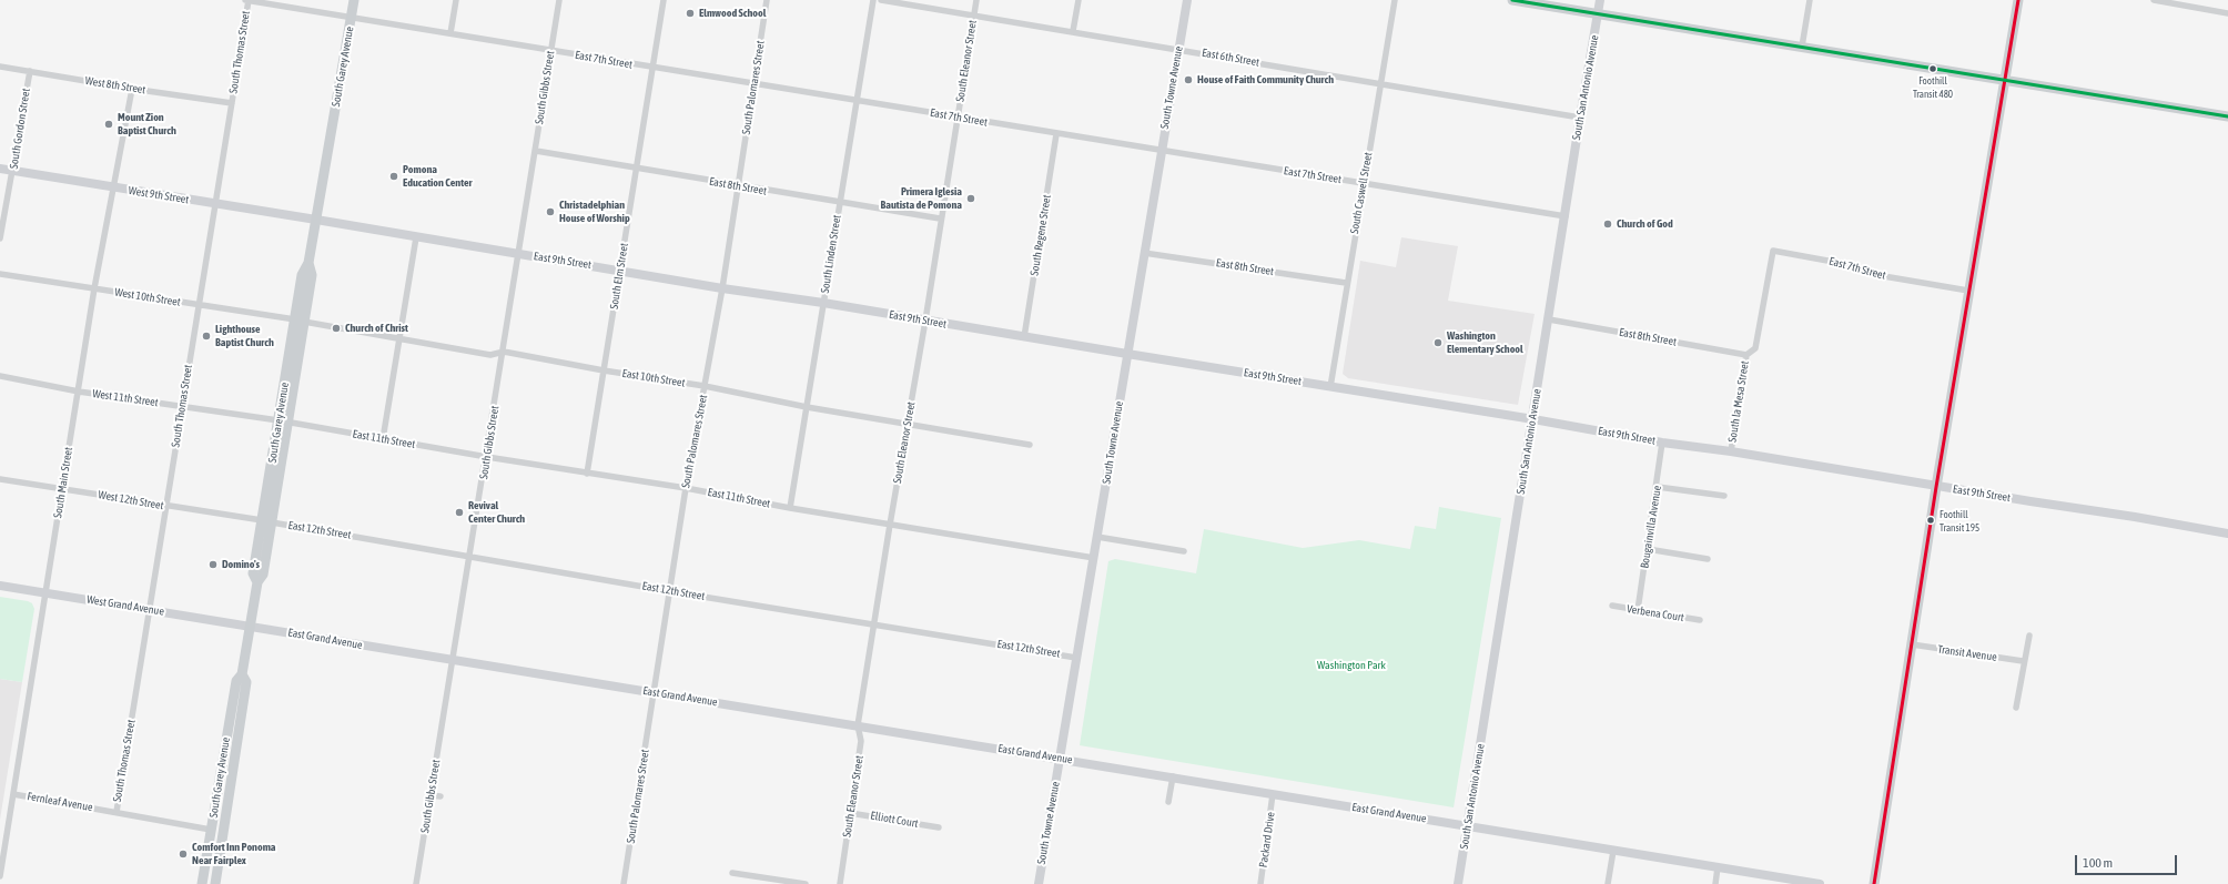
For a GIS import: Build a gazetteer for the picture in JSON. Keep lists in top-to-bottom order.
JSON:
{
  "streets": {
    "main road": ["South Garey Avenue"],
    "street": [
      "South Thomas Street",
      "East 6th Street",
      "East 7th Street",
      "South Eleanor Street",
      "West 8th Street",
      "South Gibbs Street",
      "South Palomares Street",
      "South Towne Avenue",
      "South San Antonio Avenue",
      "South Gordon Street",
      "East 8th Street",
      "South Caswell Street",
      "West 9th Street",
      "South Regene Street",
      "South Linden Street",
      "East 9th Street",
      "South Elm Street",
      "West 10th Street",
      "East 10th Street",
      "West 11th Street",
      "South la Mesa Street",
      "East 11th Street",
      "South Main Street",
      "West 12th Street",
      "Bougainvilla Avenue",
      "East 12th Street",
      "West Grand Avenue",
      "Verbena Court",
      "East Grand Avenue",
      "Transit Avenue",
      "Fernleaf Avenue",
      "Elliott Court",
      "Packard Drive"
    ]
  },
  "crossings": [
    ["South Thomas Street", "East 7th Street"],
    ["South Thomas Street", "West 8th Street"],
    ["South Thomas Street", "West 9th Street"],
    ["South Thomas Street", "West 10th Street"],
    ["South Thomas Street", "West 11th Street"],
    ["South Thomas Street", "West 12th Street"],
    ["South Thomas Street", "West Grand Avenue"],
    ["South Thomas Street", "Fernleaf Avenue"],
    ["East 6th Street", "South Eleanor Street"],
    ["East 6th Street", "South Towne Avenue"],
    ["East 6th Street", "South San Antonio Avenue"],
    ["East 6th Street", "South Caswell Street"],
    ["East 7th Street", "South Eleanor Street"],
    ["East 7th Street", "South Garey Avenue"],
    ["East 7th Street", "South Gibbs Street"],
    ["East 7th Street", "South Palomares Street"],
    ["East 7th Street", "South Towne Avenue"],
    ["East 7th Street", "South San Antonio Avenue"],
    ["East 7th Street", "South Caswell Street"],
    ["East 7th Street", "South Regene Street"],
    ["East 7th Street", "South Linden Street"],
    ["East 7th Street", "South Elm Street"],
    ["East 7th Street", "South la Mesa Street"],
    ["South Eleanor Street", "East 8th Street"],
    ["South Eleanor Street", "East 9th Street"],
    ["South Eleanor Street", "East 10th Street"],
    ["South Eleanor Street", "East 11th Street"],
    ["South Eleanor Street", "East 12th Street"],
    ["South Eleanor Street", "East Grand Avenue"],
    ["South Eleanor Street", "Elliott Court"],
    ["South Garey Avenue", "West 9th Street"],
    ["South Garey Avenue", "East 9th Street"],
    ["South Garey Avenue", "West 10th Street"],
    ["South Garey Avenue", "East 10th Street"],
    ["South Garey Avenue", "West 11th Street"],
    ["South Garey Avenue", "East 11th Street"],
    ["South Garey Avenue", "West 12th Street"],
    ["South Garey Avenue", "East 12th Street"],
    ["South Garey Avenue", "West Grand Avenue"],
    ["South Garey Avenue", "East Grand Avenue"],
    ["South Garey Avenue", "Fernleaf Avenue"],
    ["West 8th Street", "South Gordon Street"],
    ["West 8th Street", "South Main Street"],
    ["South Gibbs Street", "East 8th Street"],
    ["South Gibbs Street", "East 9th Street"],
    ["South Gibbs Street", "East 10th Street"],
    ["South Gibbs Street", "East 11th Street"],
    ["South Gibbs Street", "East 12th Street"],
    ["South Gibbs Street", "East Grand Avenue"],
    ["South Palomares Street", "East 8th Street"],
    ["South Palomares Street", "East 9th Street"],
    ["South Palomares Street", "East 10th Street"],
    ["South Palomares Street", "East 11th Street"],
    ["South Palomares Street", "East 12th Street"],
    ["South Palomares Street", "East Grand Avenue"],
    ["South Towne Avenue", "East 8th Street"],
    ["South Towne Avenue", "East 9th Street"],
    ["South Towne Avenue", "East 11th Street"],
    ["South Towne Avenue", "East 12th Street"],
    ["South Towne Avenue", "East Grand Avenue"],
    ["South San Antonio Avenue", "East 8th Street"],
    ["South San Antonio Avenue", "East 9th Street"],
    ["South San Antonio Avenue", "East Grand Avenue"],
    ["South Gordon Street", "West 9th Street"],
    ["East 8th Street", "South Caswell Street"],
    ["East 8th Street", "South Linden Street"],
    ["East 8th Street", "South Elm Street"],
    ["East 8th Street", "South la Mesa Street"],
    ["South Caswell Street", "East 9th Street"],
    ["West 9th Street", "East 9th Street"],
    ["West 9th Street", "South Main Street"],
    ["South Regene Street", "East 9th Street"],
    ["South Linden Street", "East 9th Street"],
    ["South Linden Street", "East 10th Street"],
    ["South Linden Street", "East 11th Street"],
    ["East 9th Street", "South Elm Street"],
    ["East 9th Street", "South la Mesa Street"],
    ["East 9th Street", "Bougainvilla Avenue"],
    ["South Elm Street", "East 10th Street"],
    ["South Elm Street", "East 11th Street"],
    ["West 10th Street", "East 10th Street"],
    ["West 10th Street", "South Main Street"],
    ["West 11th Street", "East 11th Street"],
    ["West 11th Street", "South Main Street"],
    ["South Main Street", "West 12th Street"],
    ["South Main Street", "West Grand Avenue"],
    ["South Main Street", "Fernleaf Avenue"],
    ["West 12th Street", "East 12th Street"],
    ["Bougainvilla Avenue", "Verbena Court"],
    ["West Grand Avenue", "East Grand Avenue"],
    ["East Grand Avenue", "Packard Drive"]
  ],
  "parks": ["Washington Park"],
  "places": [
    "Elmwood School",
    "Foothill Transit 480",
    "House of Faith Community Church",
    "Mount Zion Baptist Church",
    "Pomona Education Center",
    "Primera Iglesia Bautista de Pomona",
    "Christadelphian House of Worship",
    "Church of God",
    "Church of Christ",
    "Lighthouse Baptist Church",
    "Washington Elementary School",
    "Revival Center Church",
    "Foothill Transit 195",
    "Domino's",
    "Comfort Inn Ponoma Near Fairplex"
  ],
  "scale_bar": "100 m"
}
